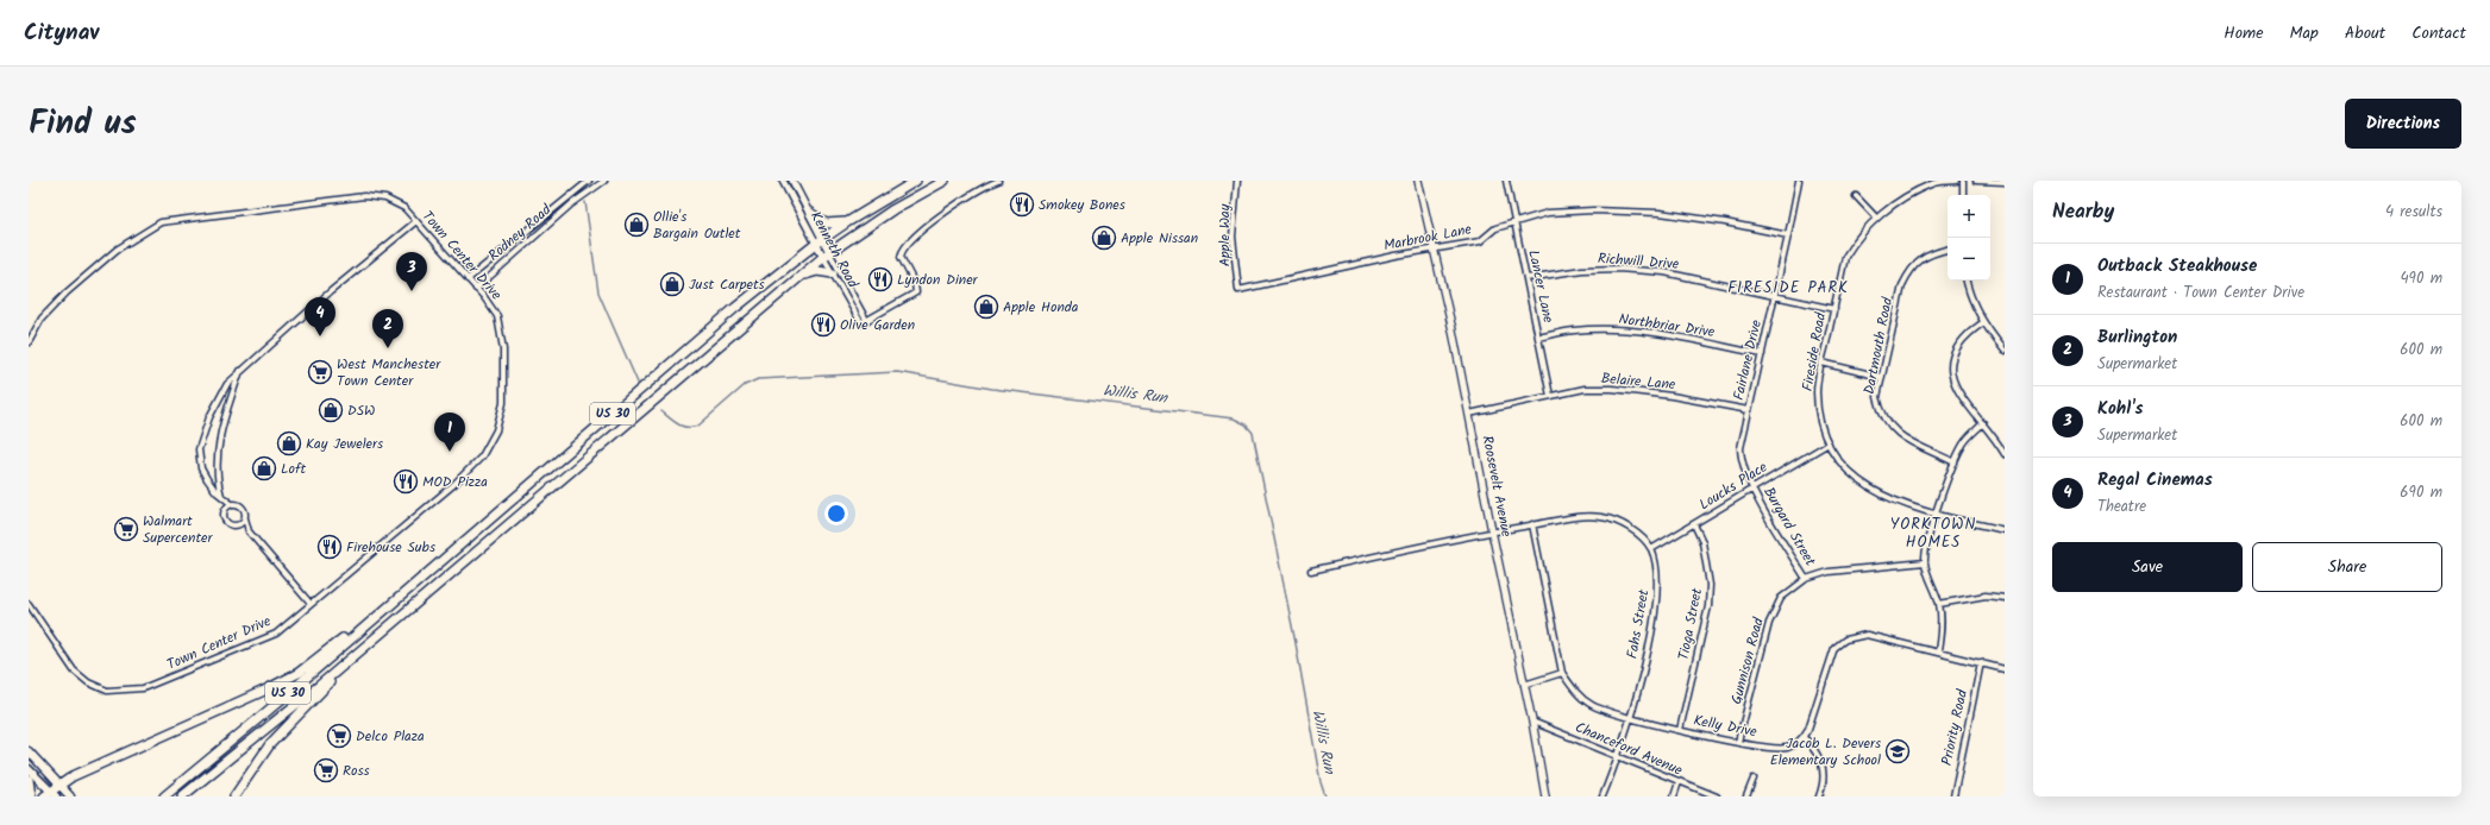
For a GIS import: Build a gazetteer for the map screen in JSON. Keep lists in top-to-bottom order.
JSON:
{
  "streets": {
    "highway": ["US 30"],
    "main road": ["Roosevelt Avenue"],
    "street": [
      "Rodney Road",
      "Apple Way",
      "Marbrook Lane",
      "Kenneth Road",
      "Town Center Drive",
      "Richwill Drive",
      "Lancer Lane",
      "Northbriar Drive",
      "Dartmouth Road",
      "Fireside Road",
      "Fairlane Drive",
      "Belaire Lane",
      "Loucks Place",
      "Burgard Street",
      "Fahs Street",
      "Tioga Street",
      "Gunnison Road",
      "Kelly Drive",
      "Priority Road",
      "Chanceford Avenue"
    ]
  },
  "crossings": [
    ["Rodney Road", "Town Center Drive"],
    ["Apple Way", "Marbrook Lane"],
    ["Marbrook Lane", "Lancer Lane"],
    ["Marbrook Lane", "Fairlane Drive"],
    ["Marbrook Lane", "Roosevelt Avenue"],
    ["Kenneth Road", "US 30"],
    ["Richwill Drive", "Lancer Lane"],
    ["Richwill Drive", "Fireside Road"],
    ["Richwill Drive", "Fairlane Drive"],
    ["Lancer Lane", "Northbriar Drive"],
    ["Lancer Lane", "Belaire Lane"],
    ["Northbriar Drive", "Fairlane Drive"],
    ["Fireside Road", "Loucks Place"],
    ["Fairlane Drive", "Belaire Lane"],
    ["Fairlane Drive", "Loucks Place"],
    ["Fairlane Drive", "Burgard Street"],
    ["Belaire Lane", "Roosevelt Avenue"],
    ["Roosevelt Avenue", "Chanceford Avenue"],
    ["Loucks Place", "Burgard Street"],
    ["Loucks Place", "Fahs Street"],
    ["Loucks Place", "Tioga Street"],
    ["Burgard Street", "Gunnison Road"],
    ["Fahs Street", "Kelly Drive"],
    ["Fahs Street", "Chanceford Avenue"],
    ["Tioga Street", "Kelly Drive"],
    ["Gunnison Road", "Kelly Drive"]
  ],
  "districts": ["FIRESIDE PARK", "YORKTOWN HOMES"],
  "water": ["Willis Run"],
  "places": {
    "restaurant": [
      "Smokey Bones",
      "Lyndon Diner",
      "Olive Garden",
      "MOD Pizza",
      "Firehouse Subs"
    ],
    "shop": [
      "Ollie's Bargain Outlet",
      "Apple Nissan",
      "Just Carpets",
      "Apple Honda",
      "DSW",
      "Kay Jewelers",
      "Loft"
    ],
    "supermarket": [
      "West Manchester Town Center",
      "Walmart Supercenter",
      "Delco Plaza",
      "Ross"
    ],
    "school or university": ["Jacob L. Devers Elementary School"]
  },
  "page": {
    "header": "Citynav",
    "nav": [
      "Home",
      "Map",
      "About",
      "Contact"
    ],
    "title": "Find us",
    "buttons": [
      "Directions",
      ["Save", "Share"]
    ],
    "heading": ["Nearby", "4 results"],
    "map_buttons": ["+", "−"],
    "list": [
      {
        "mark": "1",
        "name": "Outback Steakhouse",
        "note": "Restaurant · Town Center Drive",
        "value": "490 m"
      },
      {
        "mark": "2",
        "name": "Burlington",
        "note": "Supermarket",
        "value": "600 m"
      },
      {
        "mark": "3",
        "name": "Kohl's",
        "note": "Supermarket",
        "value": "600 m"
      },
      {
        "mark": "4",
        "name": "Regal Cinemas",
        "note": "Theatre",
        "value": "690 m"
      }
    ],
    "pins": [
      "3",
      "4",
      "2",
      "1"
    ]
  }
}
